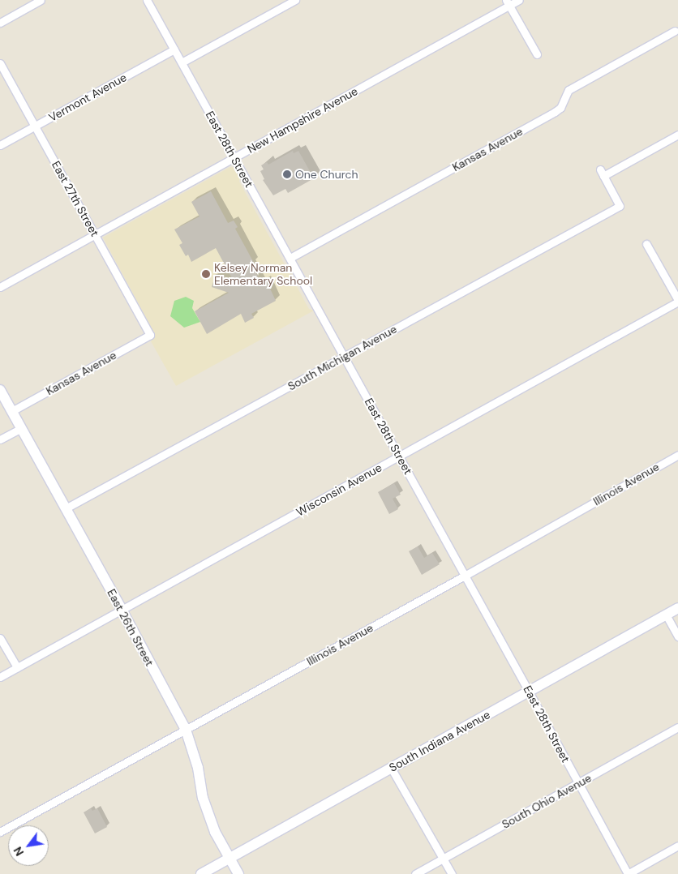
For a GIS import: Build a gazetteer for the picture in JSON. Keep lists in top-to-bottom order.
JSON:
{
  "streets": {
    "street": [
      "Vermont Avenue",
      "New Hampshire Avenue",
      "East 28th Street",
      "Kansas Avenue",
      "East 27th Street",
      "South Michigan Avenue",
      "Illinois Avenue",
      "Wisconsin Avenue",
      "East 26th Street",
      "South Indiana Avenue",
      "South Ohio Avenue"
    ]
  },
  "crossings": [
    ["Vermont Avenue", "East 28th Street"],
    ["Vermont Avenue", "East 27th Street"],
    ["New Hampshire Avenue", "East 28th Street"],
    ["New Hampshire Avenue", "East 27th Street"],
    ["East 28th Street", "Kansas Avenue"],
    ["East 28th Street", "South Michigan Avenue"],
    ["East 28th Street", "Illinois Avenue"],
    ["East 28th Street", "Wisconsin Avenue"],
    ["East 28th Street", "South Indiana Avenue"],
    ["East 28th Street", "South Ohio Avenue"],
    ["Kansas Avenue", "East 27th Street"],
    ["Kansas Avenue", "East 26th Street"],
    ["South Michigan Avenue", "East 26th Street"],
    ["Illinois Avenue", "East 26th Street"],
    ["Wisconsin Avenue", "East 26th Street"],
    ["East 26th Street", "South Indiana Avenue"]
  ],
  "places": ["One Church", "Kelsey Norman Elementary School"],
  "north": "bottom left"
}
